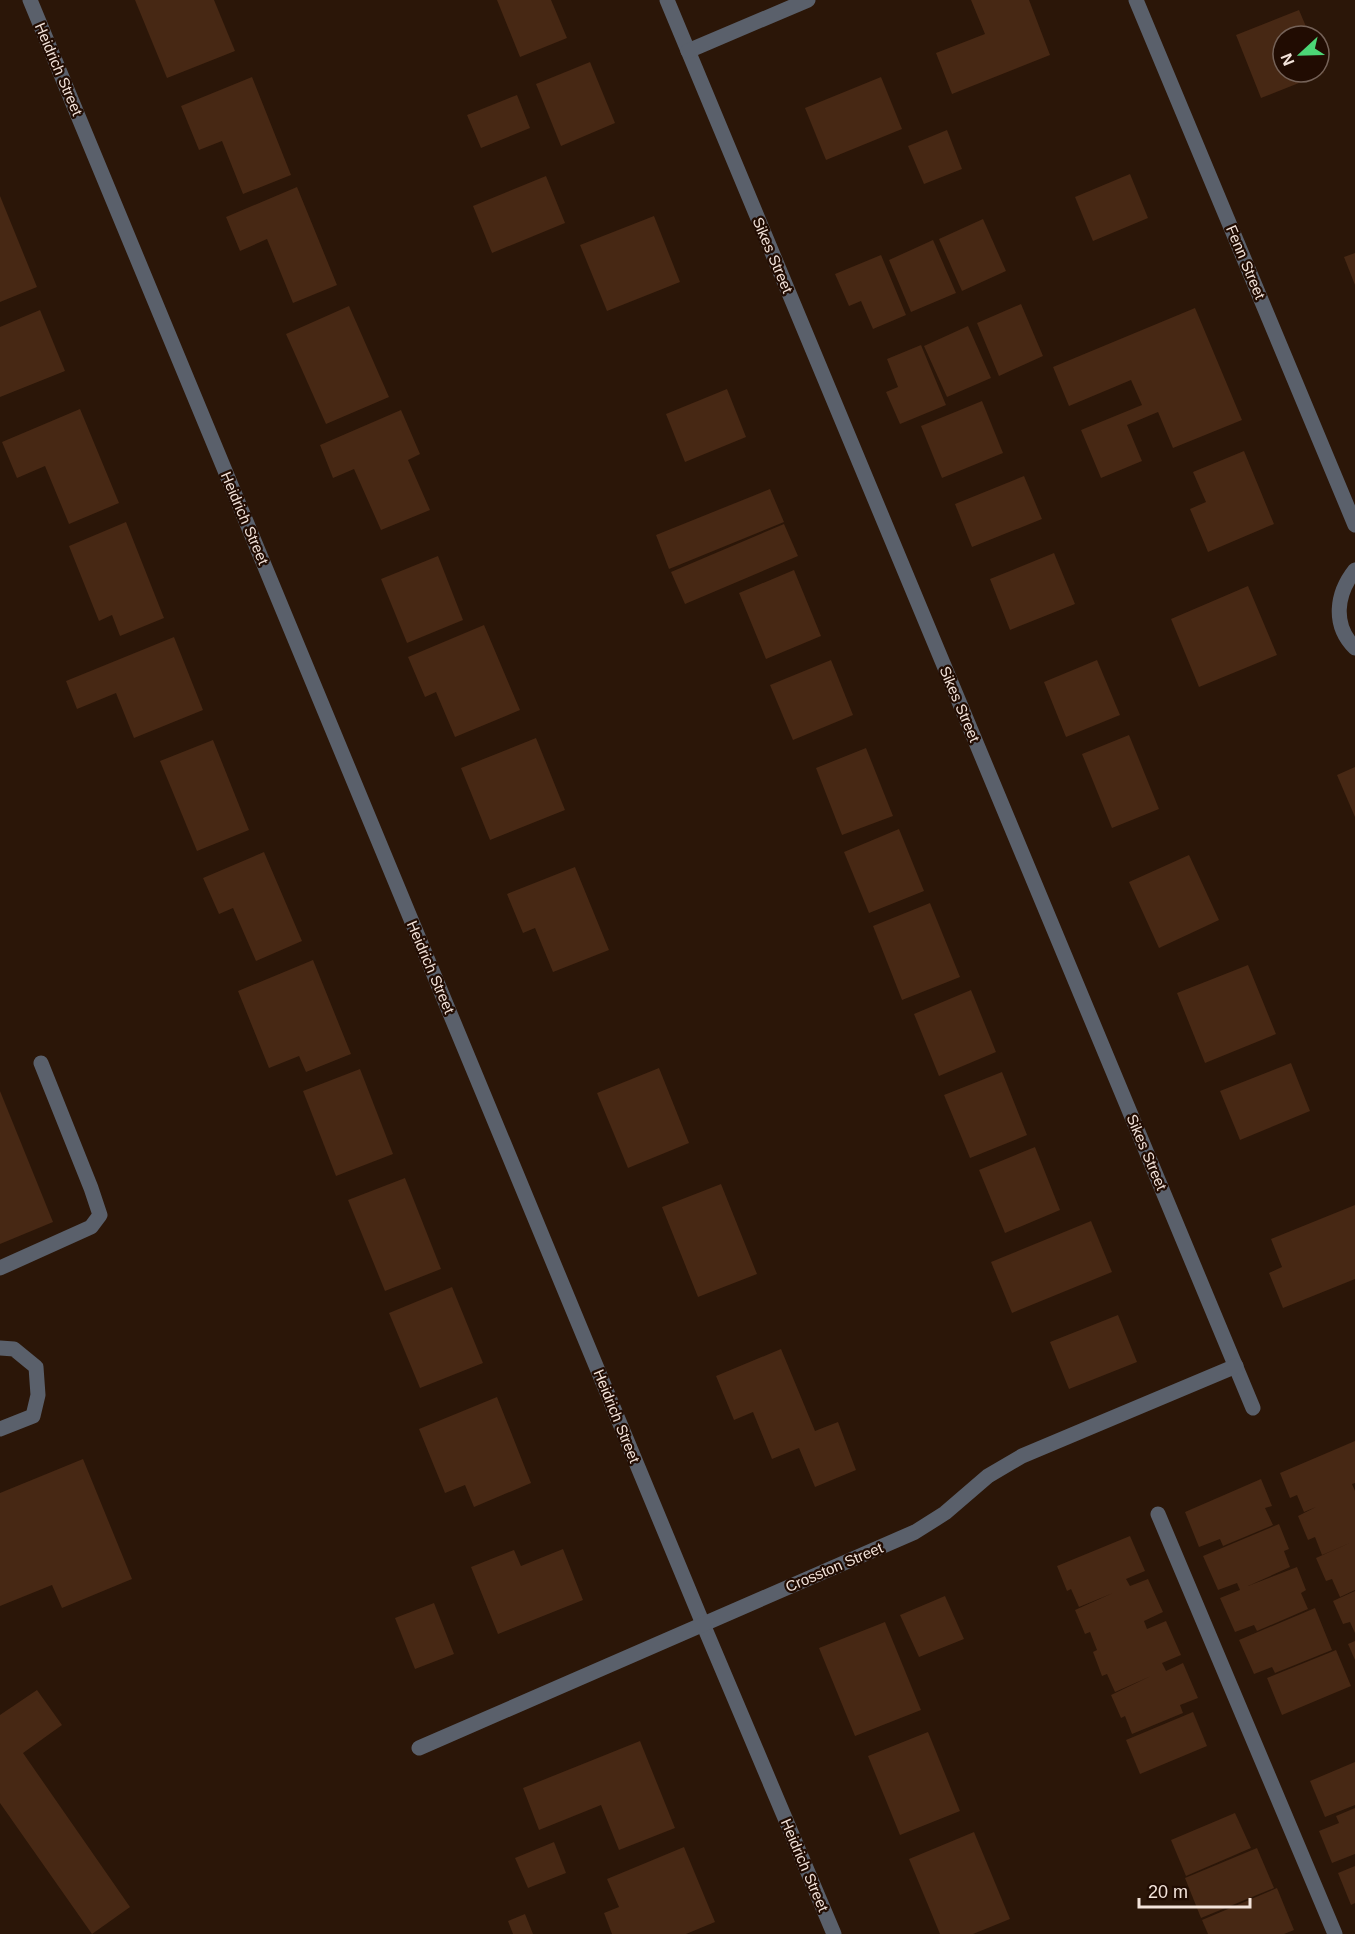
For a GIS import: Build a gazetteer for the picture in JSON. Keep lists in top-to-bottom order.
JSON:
{
  "streets": {
    "street": [
      "Heidrich Street",
      "Sikes Street",
      "Fenn Street",
      "Crosston Street"
    ]
  },
  "crossings": [
    ["Heidrich Street", "Crosston Street"],
    ["Sikes Street", "Crosston Street"]
  ],
  "scale_bar": "20 m",
  "north": "left"
}
